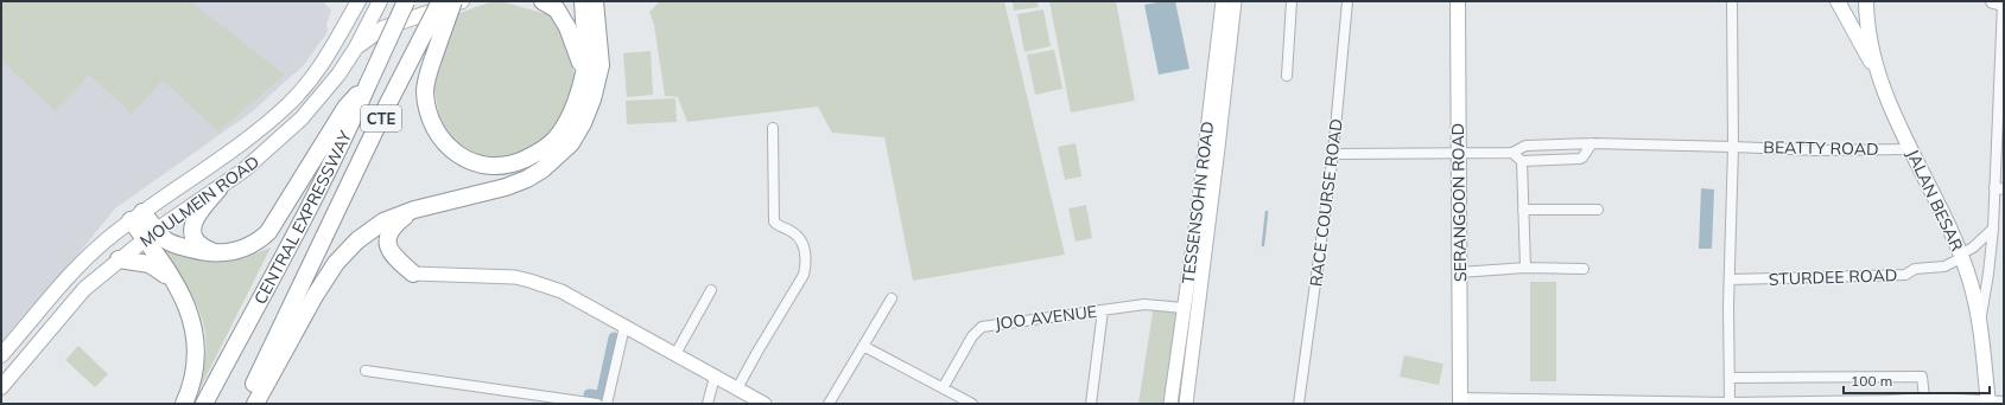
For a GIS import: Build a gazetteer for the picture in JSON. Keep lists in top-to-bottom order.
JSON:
{
  "streets": {
    "highway": ["CTE", "CENTRAL EXPRESSWAY"],
    "main road": ["JALAN BESAR", "MOULMEIN ROAD", "SERANGOON ROAD"],
    "street": [
      "BEATTY ROAD",
      "TESSENSOHN ROAD",
      "RACE COURSE ROAD",
      "STURDEE ROAD",
      "JOO AVENUE"
    ]
  },
  "crossings": [
    ["BEATTY ROAD", "JALAN BESAR"],
    ["BEATTY ROAD", "RACE COURSE ROAD"],
    ["BEATTY ROAD", "SERANGOON ROAD"],
    ["JALAN BESAR", "STURDEE ROAD"],
    ["TESSENSOHN ROAD", "JOO AVENUE"]
  ],
  "scale_bar": "100 m"
}
